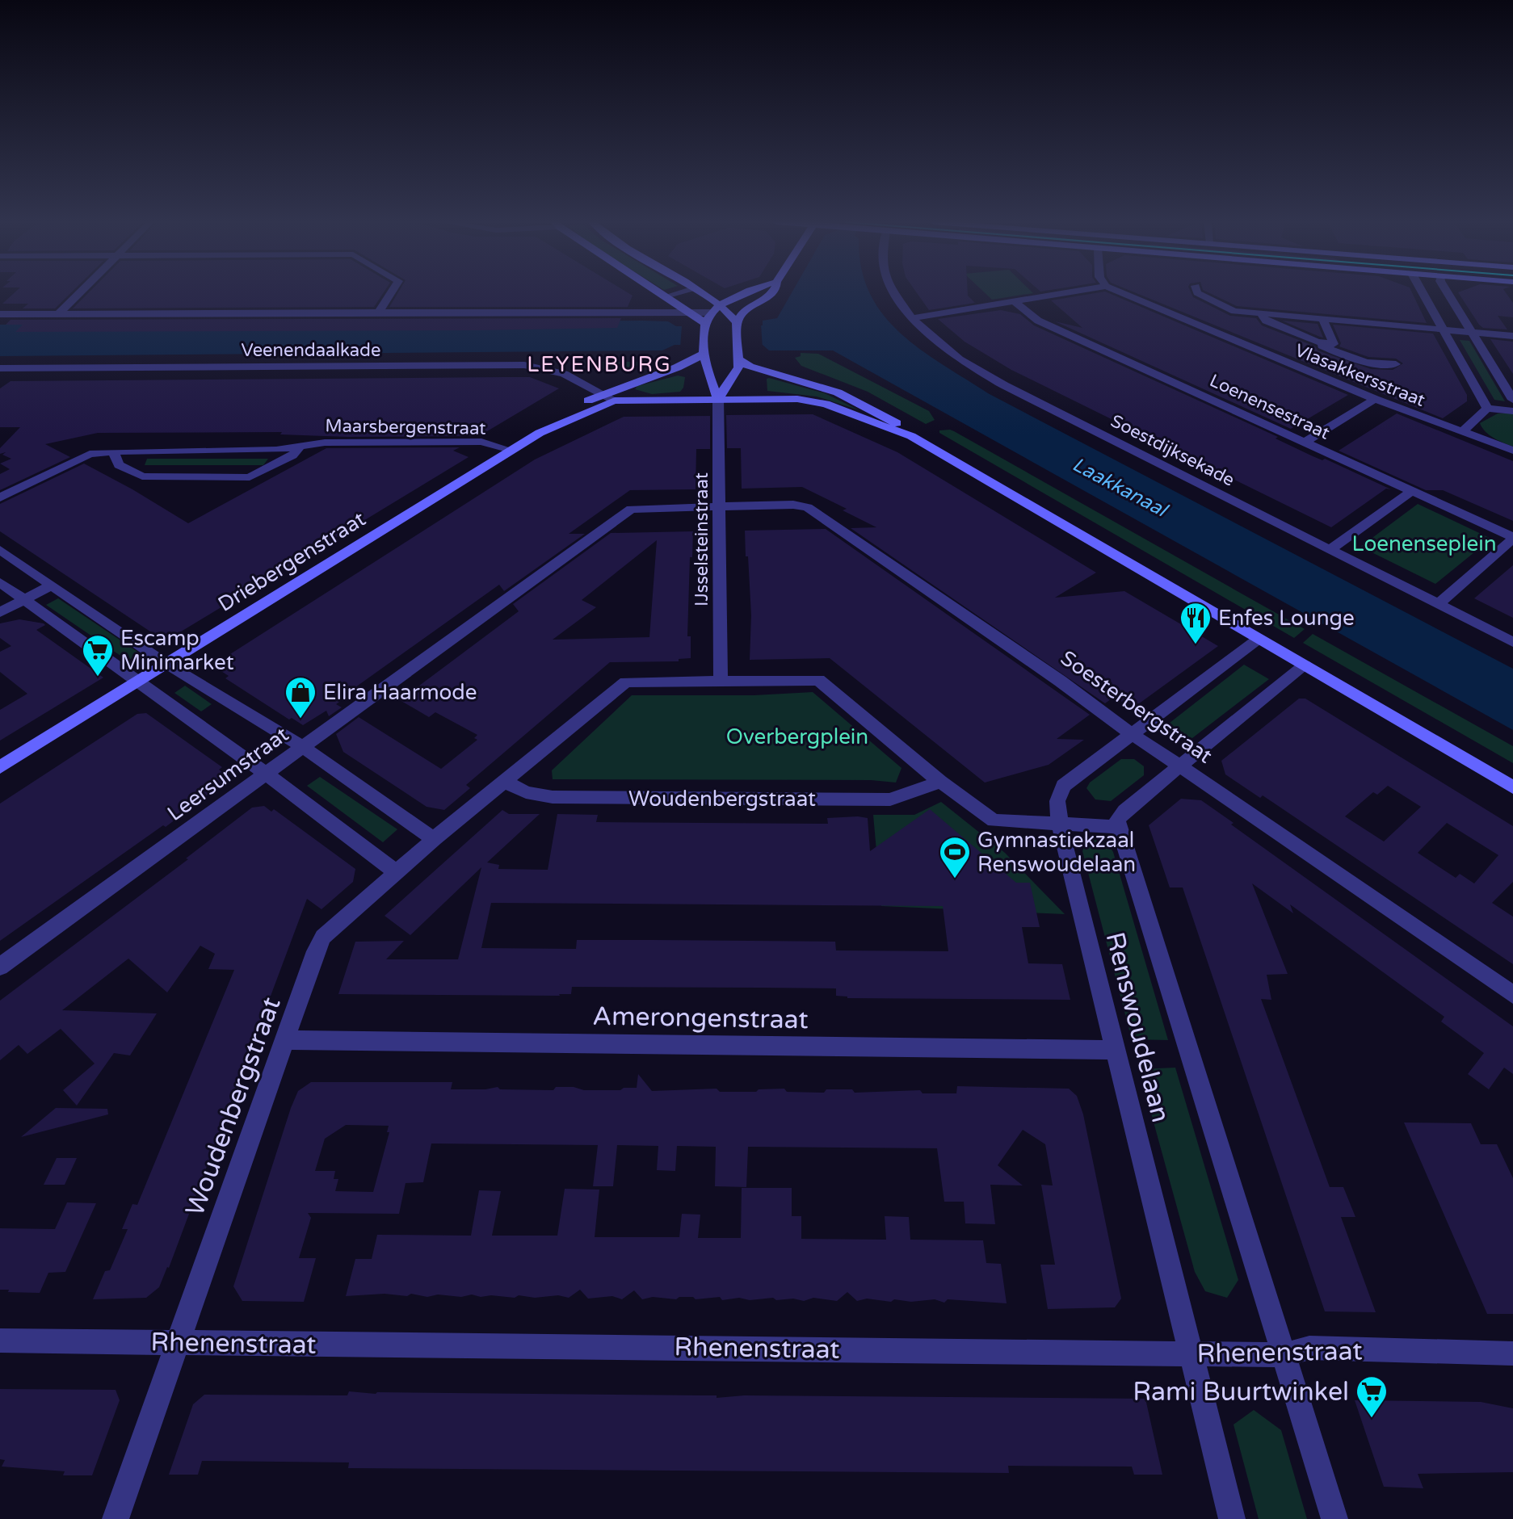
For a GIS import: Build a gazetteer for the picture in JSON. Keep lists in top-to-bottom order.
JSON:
{
  "streets": {
    "street": [
      "Veenendaalkade",
      "Vlasakkersstraat",
      "Loenensestraat",
      "Maarsbergenstraat",
      "Soestdijksekade",
      "IJsselsteinstraat",
      "Driebergenstraat",
      "Soesterbergstraat",
      "Leersumstraat",
      "Woudenbergstraat",
      "Amerongenstraat",
      "Renswoudelaan",
      "Rhenenstraat"
    ]
  },
  "crossings": [
    ["Veenendaalkade", "Driebergenstraat"],
    ["Maarsbergenstraat", "Driebergenstraat"],
    ["IJsselsteinstraat", "Driebergenstraat"],
    ["IJsselsteinstraat", "Soesterbergstraat"],
    ["IJsselsteinstraat", "Leersumstraat"],
    ["IJsselsteinstraat", "Woudenbergstraat"],
    ["Soesterbergstraat", "Leersumstraat"],
    ["Soesterbergstraat", "Renswoudelaan"],
    ["Woudenbergstraat", "Amerongenstraat"],
    ["Woudenbergstraat", "Renswoudelaan"],
    ["Woudenbergstraat", "Rhenenstraat"],
    ["Amerongenstraat", "Renswoudelaan"],
    ["Renswoudelaan", "Rhenenstraat"]
  ],
  "districts": ["LEYENBURG"],
  "water": ["Laakkanaal"],
  "parks": ["Loenenseplein", "Overbergplein"],
  "places": {
    "restaurant": ["Enfes Lounge"],
    "supermarket": ["Escamp Minimarket", "Rami Buurtwinkel"],
    "shop": ["Elira Haarmode"],
    "sports": ["Gymnastiekzaal Renswoudelaan"]
  }
}
